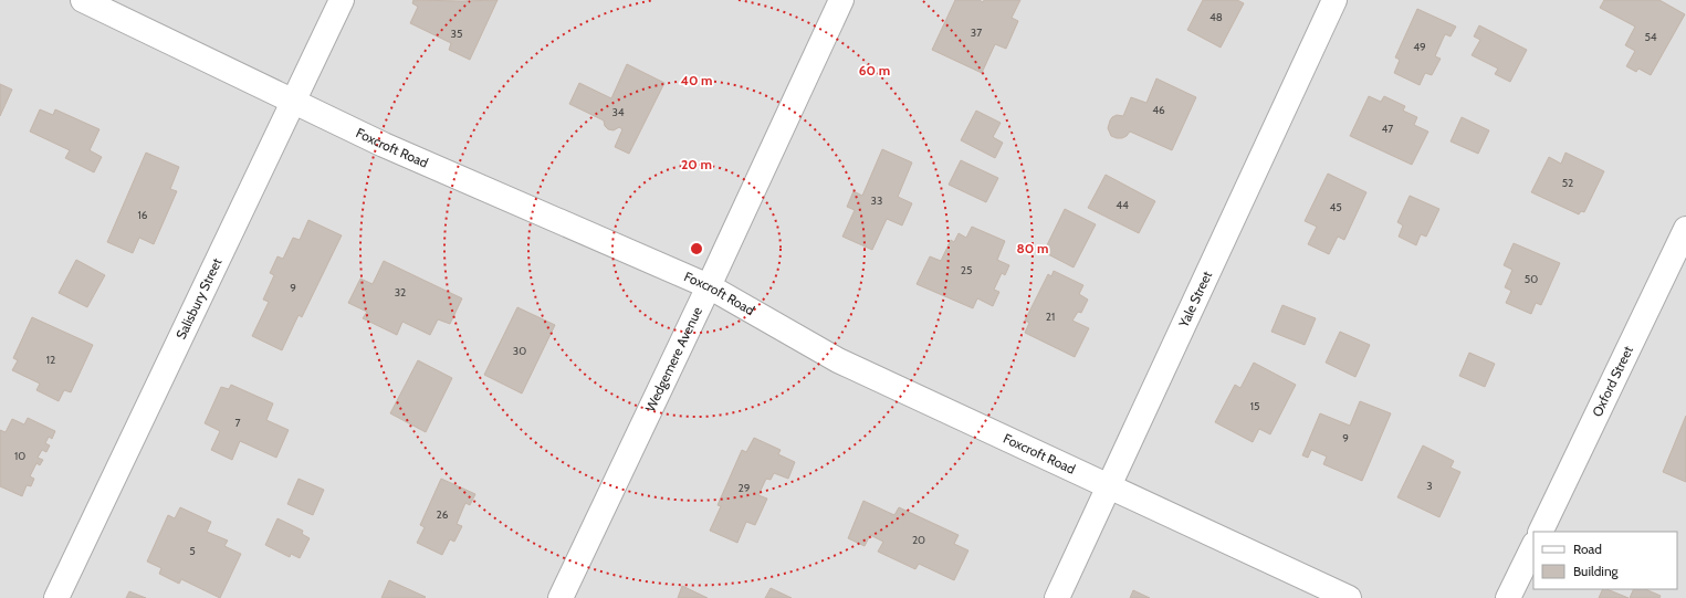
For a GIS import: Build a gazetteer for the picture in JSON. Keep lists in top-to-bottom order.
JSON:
{
  "streets": {
    "street": [
      "Foxcroft Road",
      "Salisbury Street",
      "Yale Street",
      "Wedgemere Avenue",
      "Oxford Street"
    ]
  },
  "crossings": [
    ["Foxcroft Road", "Salisbury Street"],
    ["Foxcroft Road", "Yale Street"],
    ["Foxcroft Road", "Wedgemere Avenue"]
  ],
  "house_numbers": [
    "48",
    "37",
    "35",
    "54",
    "49",
    "46",
    "34",
    "47",
    "52",
    "33",
    "44",
    "45",
    "16",
    "25",
    "50",
    "9",
    "32",
    "21",
    "30",
    "12",
    "15",
    "7",
    "9",
    "10",
    "3",
    "29",
    "26",
    "20",
    "5"
  ],
  "legend": ["Road", "Building"],
  "rings": [
    "60 m",
    "40 m",
    "20 m",
    "80 m"
  ]
}
